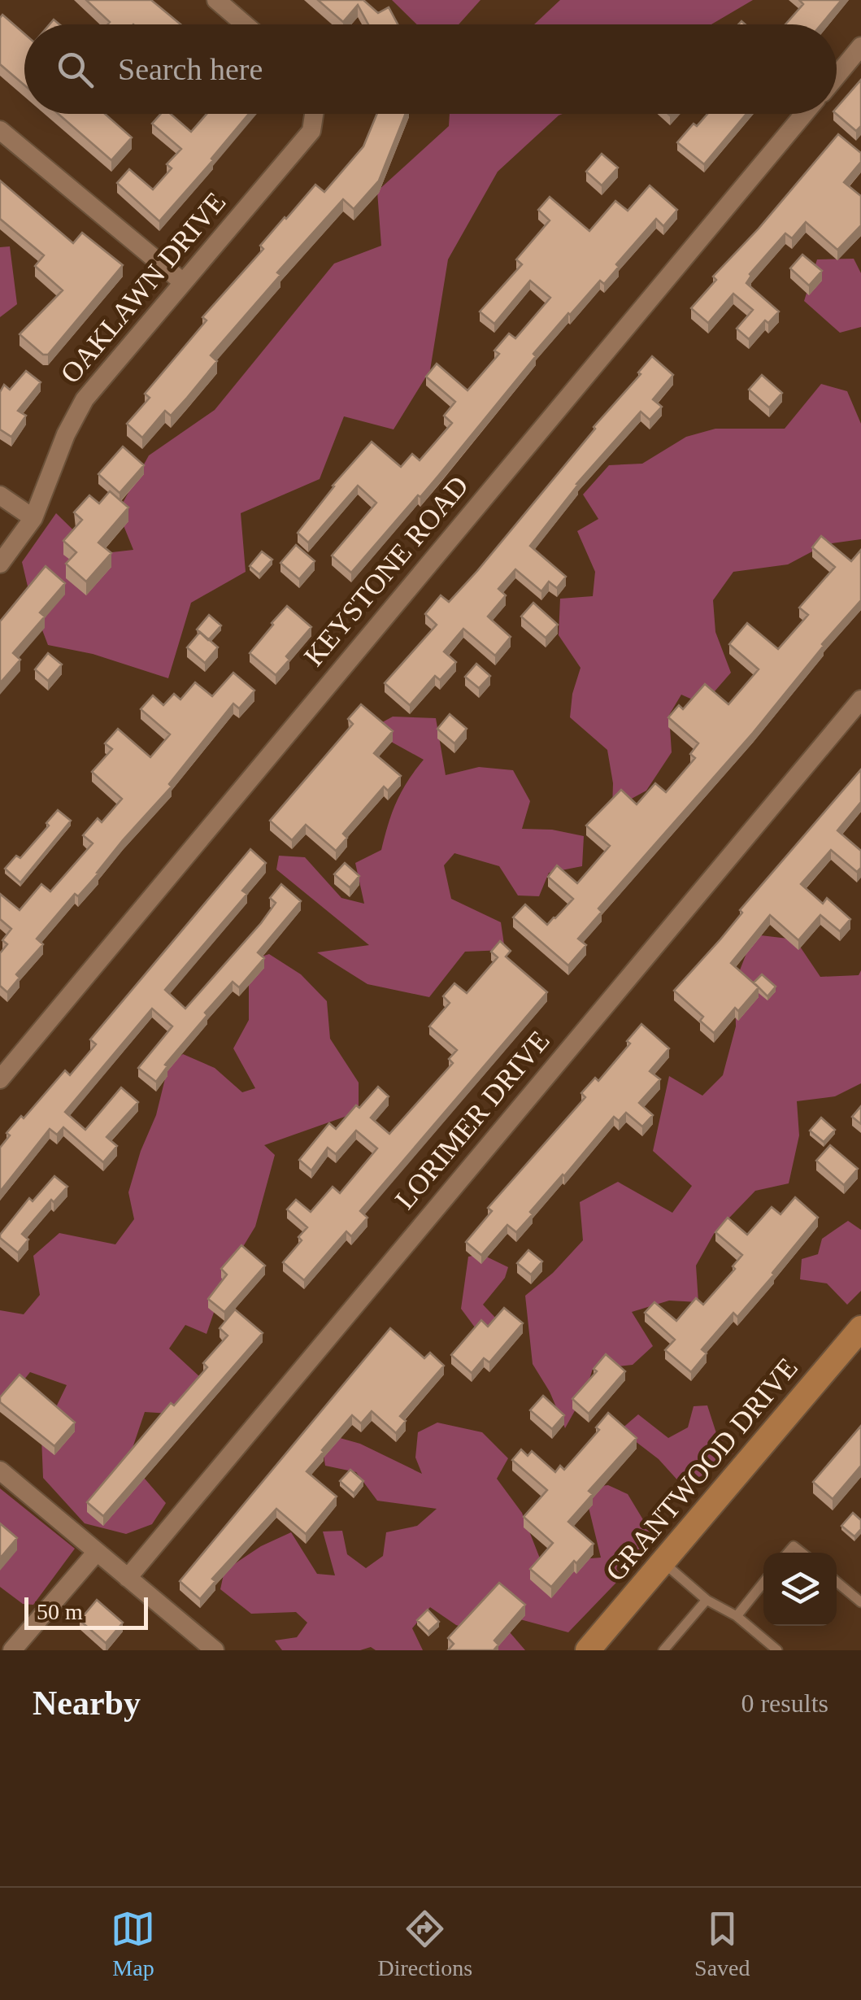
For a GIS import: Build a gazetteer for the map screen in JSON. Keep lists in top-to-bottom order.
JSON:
{
  "streets": {
    "street": [
      "OAKLAWN DRIVE",
      "KEYSTONE ROAD",
      "LORIMER DRIVE",
      "GRANTWOOD DRIVE"
    ]
  },
  "scale_bar": "50 m",
  "page": {
    "search": "Search here",
    "scale": "50 m",
    "heading": ["Nearby", "0 results"],
    "nav": ["Map", "Directions", "Saved"]
  }
}
